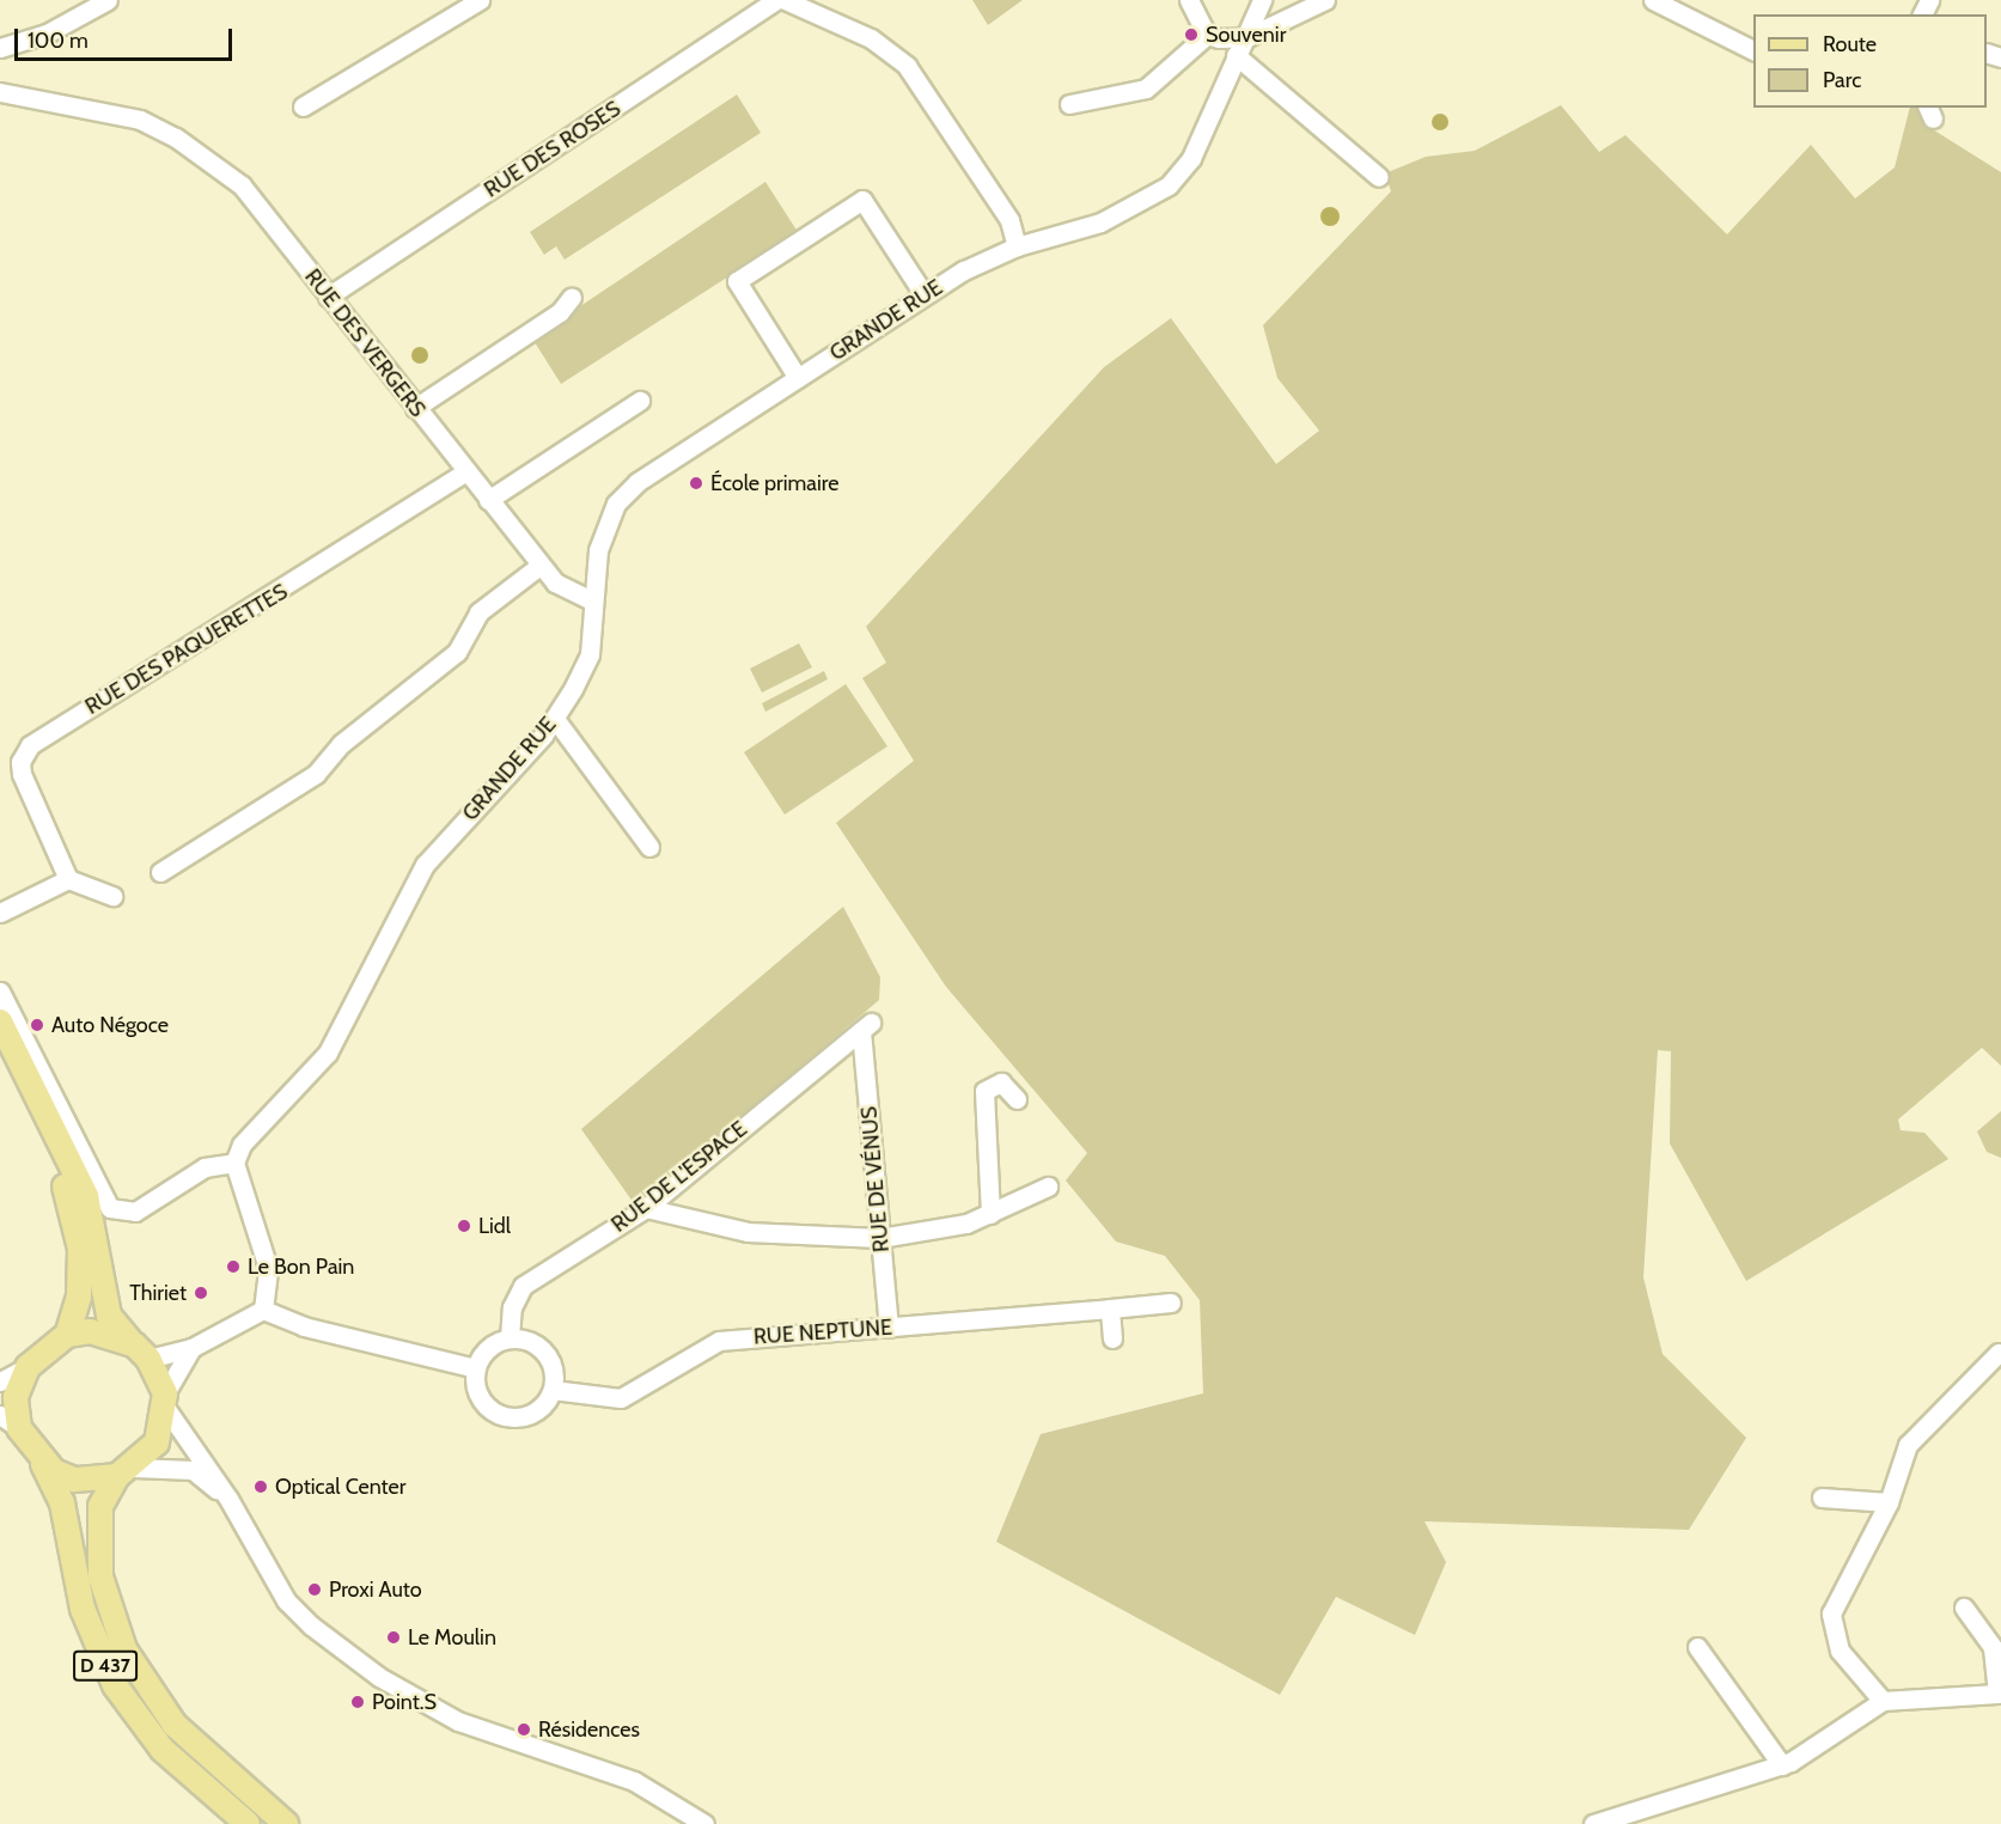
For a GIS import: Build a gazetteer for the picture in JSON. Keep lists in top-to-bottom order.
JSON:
{
  "streets": {
    "main road": ["D 437"],
    "street": [
      "RUE DES ROSES",
      "GRANDE RUE",
      "RUE DES VERGERS",
      "RUE DES PAQUERETTES",
      "RUE DE L'ESPACE",
      "RUE DE VÉNUS",
      "RUE NEPTUNE"
    ]
  },
  "crossings": [
    ["RUE DES ROSES", "RUE DES VERGERS"],
    ["GRANDE RUE", "RUE DES VERGERS"],
    ["RUE DES VERGERS", "RUE DES PAQUERETTES"],
    ["RUE DE L'ESPACE", "RUE DE VÉNUS"],
    ["RUE DE L'ESPACE", "RUE NEPTUNE"],
    ["RUE DE VÉNUS", "RUE NEPTUNE"]
  ],
  "places": [
    "Souvenir",
    "École primaire",
    "Auto Négoce",
    "Lidl",
    "Le Bon Pain",
    "Thiriet",
    "Optical Center",
    "Proxi Auto",
    "Le Moulin",
    "Point.S",
    "Résidences"
  ],
  "legend": ["Route", "Parc"],
  "scale_bar": "100 m"
}
